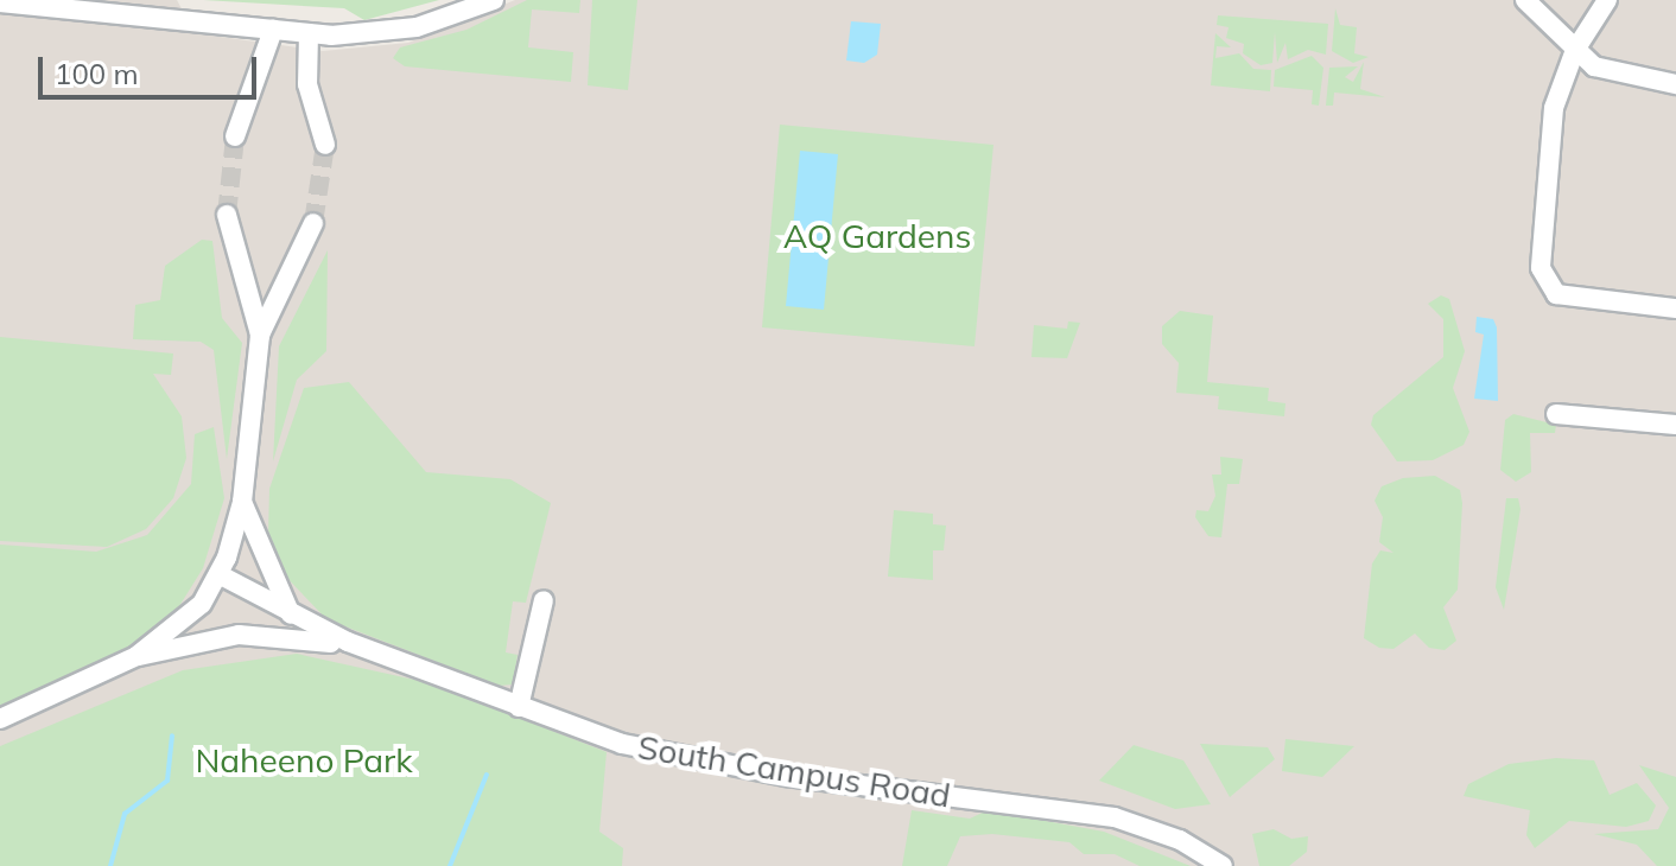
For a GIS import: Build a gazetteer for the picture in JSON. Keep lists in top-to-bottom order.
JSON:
{
  "streets": {
    "street": ["South Campus Road"]
  },
  "parks": ["AQ Gardens", "Naheeno Park"],
  "scale_bar": "100 m"
}
